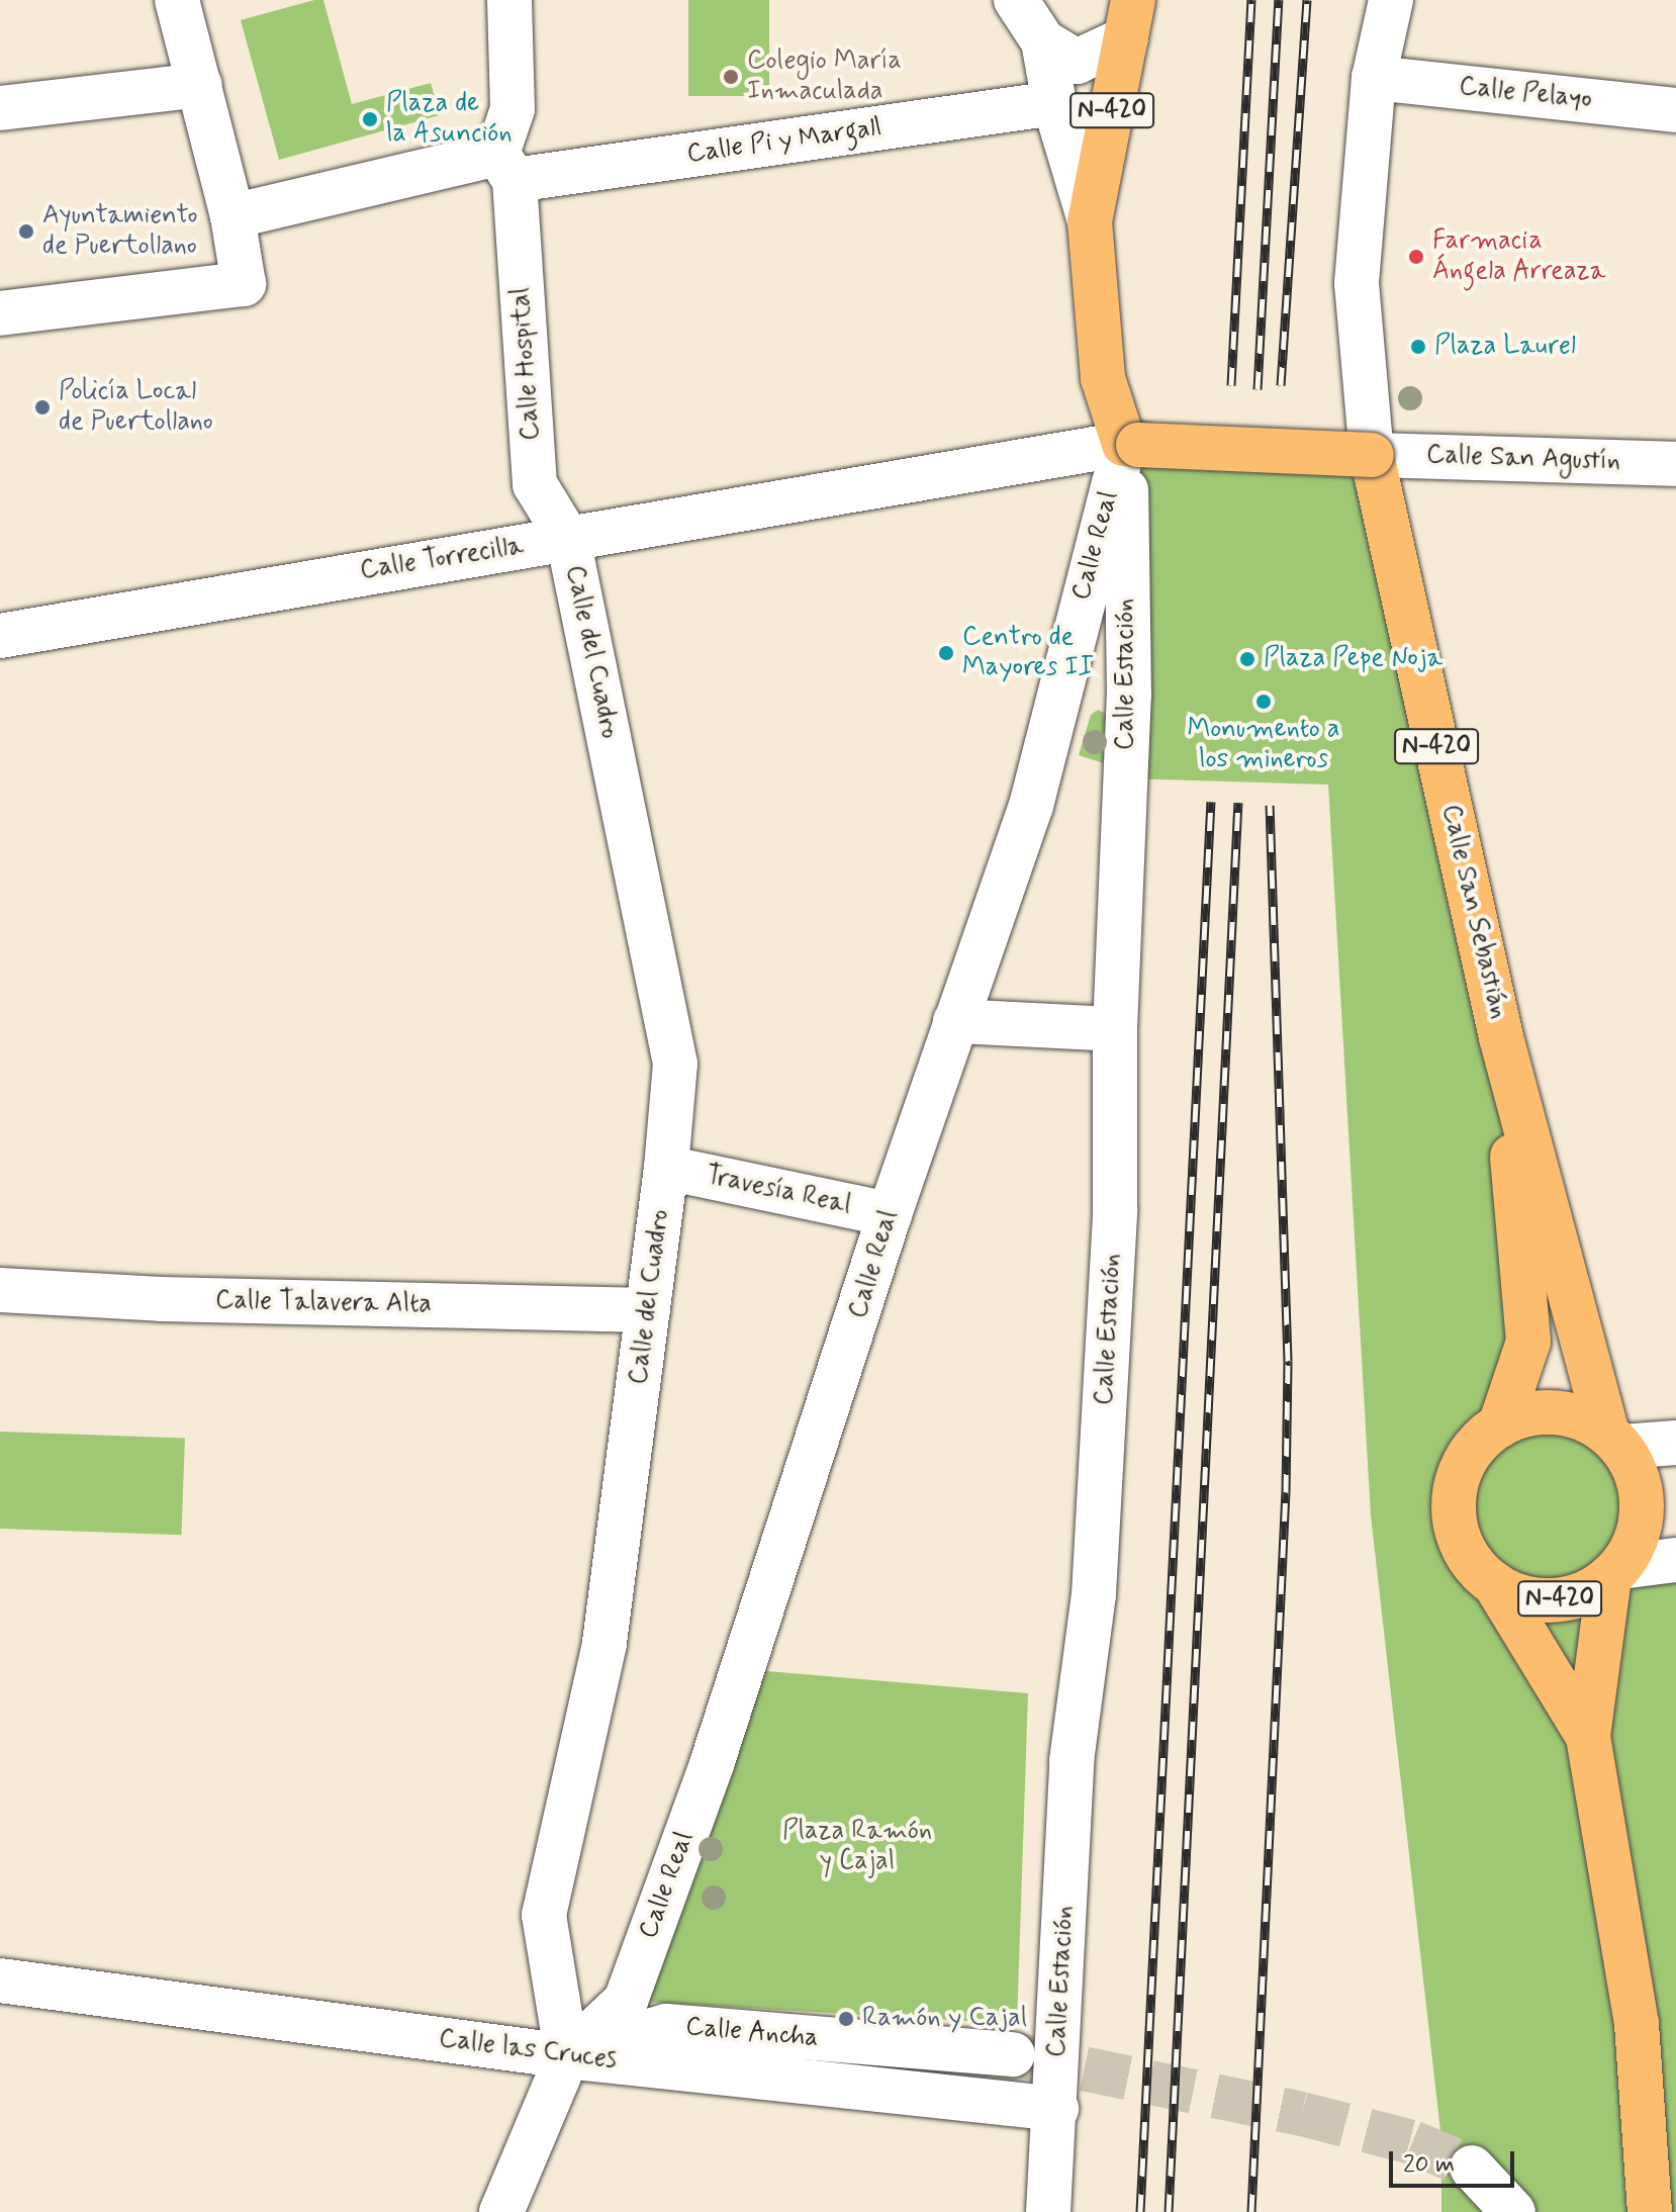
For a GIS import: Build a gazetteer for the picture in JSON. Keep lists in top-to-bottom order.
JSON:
{
  "streets": {
    "highway": ["N-420", "Calle San Sebastián"],
    "street": [
      "Calle Pelayo",
      "Calle Pi y Margall",
      "Calle Hospital",
      "Calle San Agustín",
      "Calle Real",
      "Calle Torrecilla",
      "Calle del Cuadro",
      "Calle Estación",
      "Travesía Real",
      "Calle Talavera Alta",
      "Calle Ancha",
      "Calle las Cruces"
    ]
  },
  "crossings": [
    ["N-420", "Calle Real"],
    ["N-420", "Calle Torrecilla"],
    ["N-420", "Calle Estación"],
    ["N-420", "Calle San Sebastián"],
    ["Calle Pi y Margall", "Calle Hospital"],
    ["Calle Hospital", "Calle Torrecilla"],
    ["Calle Hospital", "Calle del Cuadro"],
    ["Calle San Agustín", "Calle San Sebastián"],
    ["Calle Real", "Calle Torrecilla"],
    ["Calle Real", "Calle del Cuadro"],
    ["Calle Real", "Calle Estación"],
    ["Calle Real", "Travesía Real"],
    ["Calle Real", "Calle Ancha"],
    ["Calle Real", "Calle las Cruces"],
    ["Calle Torrecilla", "Calle del Cuadro"],
    ["Calle Torrecilla", "Calle Estación"],
    ["Calle del Cuadro", "Travesía Real"],
    ["Calle del Cuadro", "Calle Talavera Alta"],
    ["Calle del Cuadro", "Calle Ancha"],
    ["Calle del Cuadro", "Calle las Cruces"],
    ["Calle Estación", "Calle las Cruces"],
    ["Calle Ancha", "Calle las Cruces"]
  ],
  "parks": ["Plaza Ramón y Cajal"],
  "places": [
    "Colegio María Inmaculada",
    "Plaza de la Asunción",
    "Ayuntamiento de Puertollano",
    "Farmacia Ángela Arreaza",
    "Plaza Laurel",
    "Policía Local de Puertollano",
    "Centro de Mayores II",
    "Plaza Pepe Noja",
    "Monumento a los mineros",
    "Ramón y Cajal"
  ],
  "scale_bar": "20 m"
}
